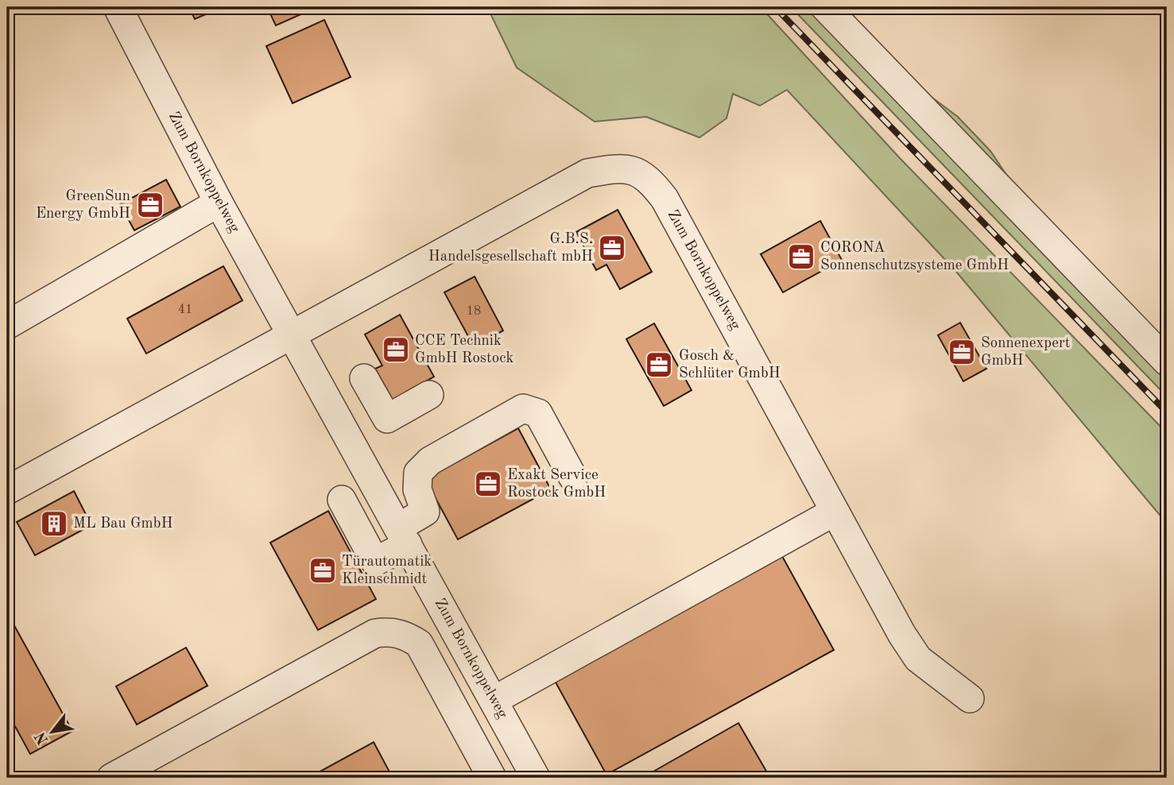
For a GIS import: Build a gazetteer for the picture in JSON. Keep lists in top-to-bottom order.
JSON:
{
  "streets": {
    "street": ["Zum Bornkoppelweg"]
  },
  "places": {
    "office": [
      "GreenSun Energy GmbH",
      "G.B.S. Handelsgesellschaft mbH",
      "CORONA Sonnenschutzsysteme GmbH",
      "CCE Technik GmbH Rostock",
      "Sonnenexpert GmbH",
      "Gosch & Schlüter GmbH",
      "Exakt Service Rostock GmbH",
      "Türautomatik Kleinschmidt"
    ],
    "building": ["ML Bau GmbH"]
  },
  "house_numbers": ["41", "18"],
  "north": "bottom left"
}
